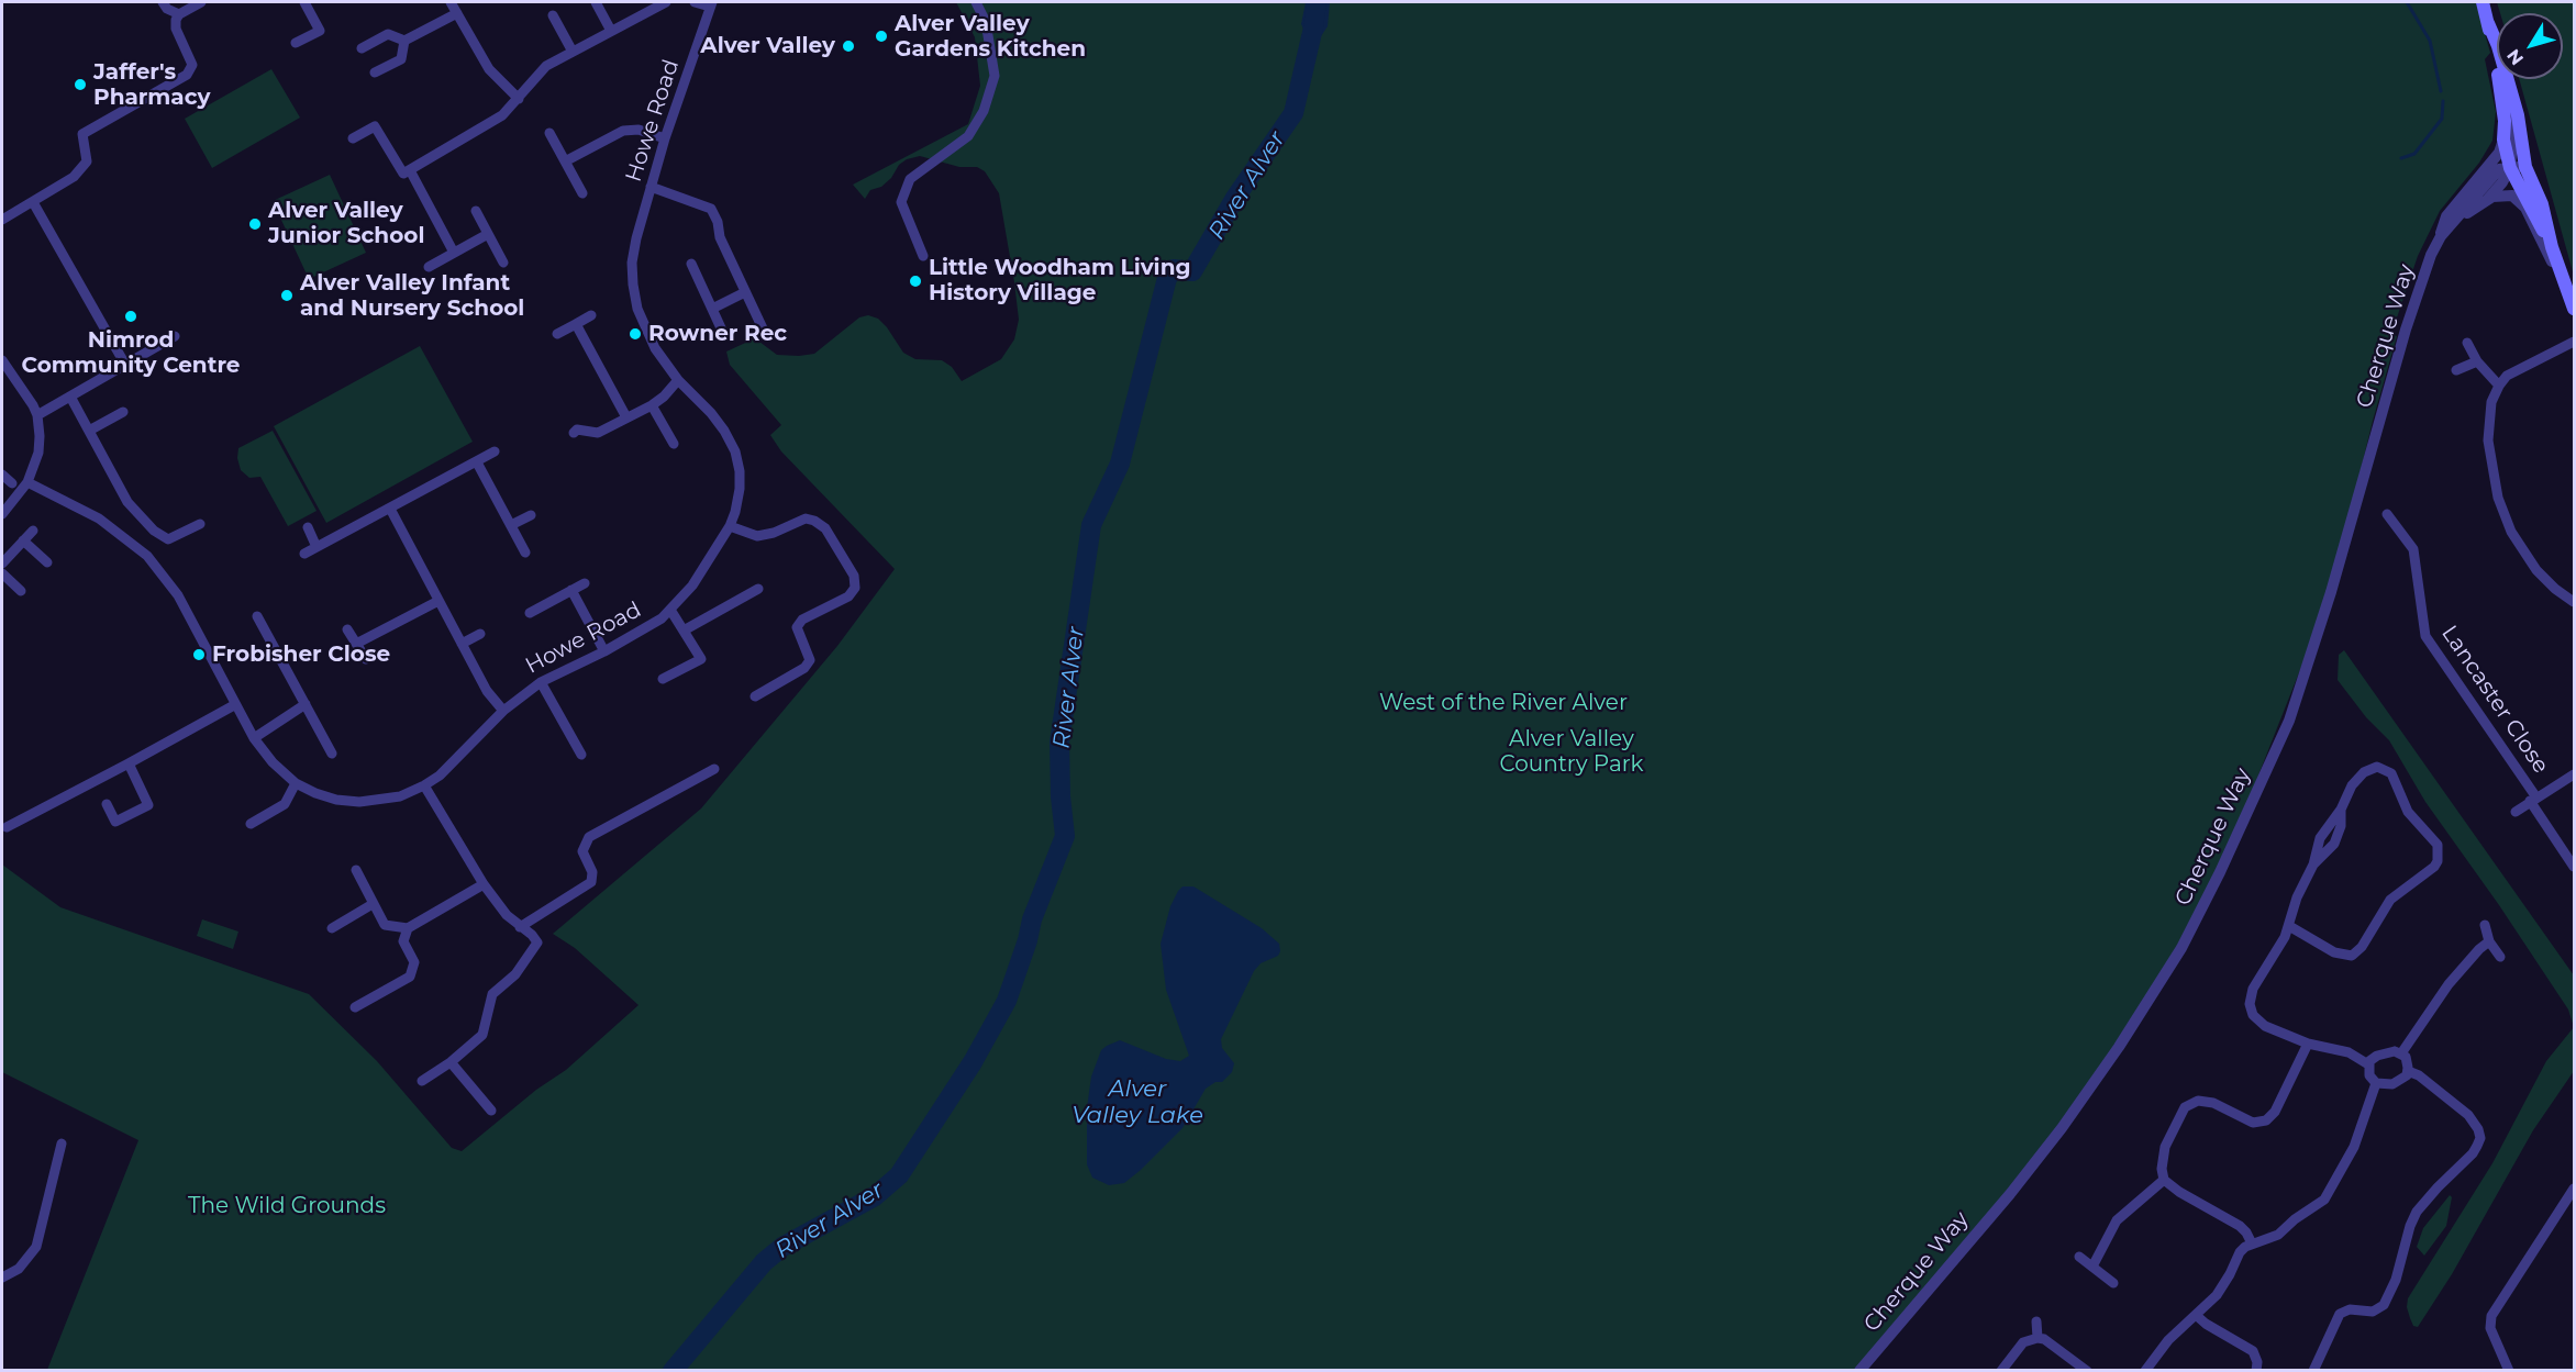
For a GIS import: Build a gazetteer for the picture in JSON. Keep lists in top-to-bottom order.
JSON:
{
  "streets": {
    "street": ["Howe Road", "Cherque Way", "Lancaster Close"]
  },
  "water": ["River Alver", "Alver Valley Lake"],
  "parks": ["West of the River Alver", "Alver Valley Country Park", "The Wild Grounds"],
  "places": [
    "Alver Valley Gardens Kitchen",
    "Alver Valley",
    "Jaffer's Pharmacy",
    "Alver Valley Junior School",
    "Little Woodham Living History Village",
    "Alver Valley Infant and Nursery School",
    "Nimrod Community Centre",
    "Rowner Rec",
    "Frobisher Close"
  ],
  "north": "bottom left"
}
